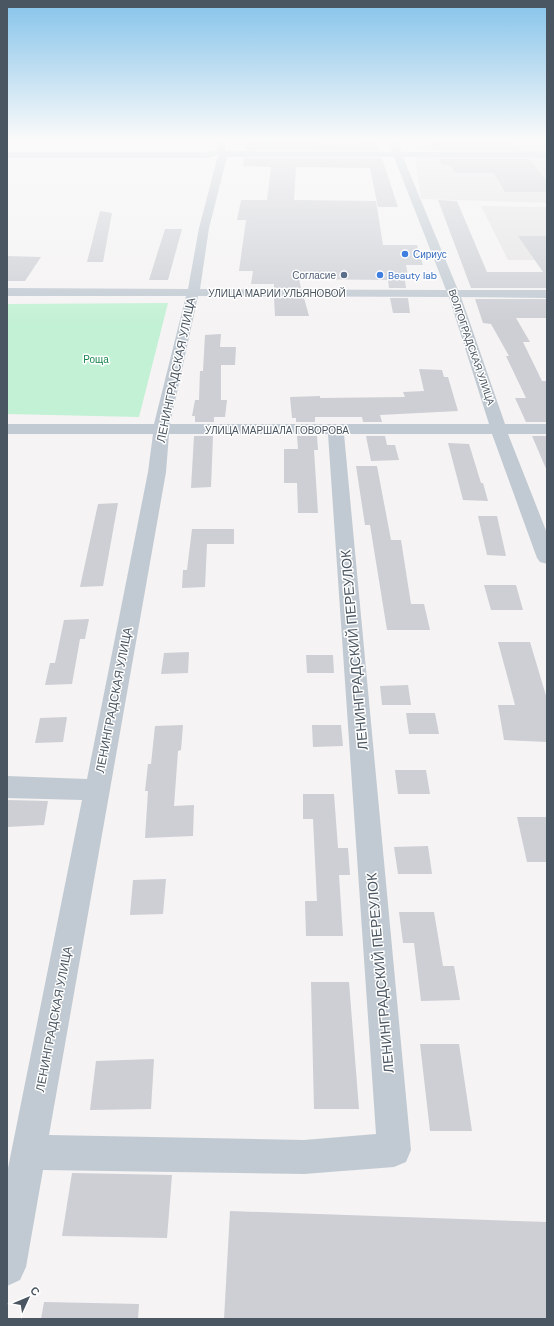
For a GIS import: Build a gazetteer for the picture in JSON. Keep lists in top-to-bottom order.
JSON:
{
  "streets": {
    "street": [
      "УЛИЦА МАРИИ УЛЬЯНОВОЙ",
      "ВОЛГОГРАДСКАЯ УЛИЦА",
      "ЛЕНИНГРАДСКАЯ УЛИЦА",
      "УЛИЦА МАРШАЛА ГОВОРОВА",
      "ЛЕНИНГРАДСКИЙ ПЕРЕУЛОК"
    ]
  },
  "crossings": [
    ["УЛИЦА МАРИИ УЛЬЯНОВОЙ", "ВОЛГОГРАДСКАЯ УЛИЦА"],
    ["УЛИЦА МАРИИ УЛЬЯНОВОЙ", "ЛЕНИНГРАДСКАЯ УЛИЦА"],
    ["ВОЛГОГРАДСКАЯ УЛИЦА", "УЛИЦА МАРШАЛА ГОВОРОВА"],
    ["ЛЕНИНГРАДСКАЯ УЛИЦА", "УЛИЦА МАРШАЛА ГОВОРОВА"],
    ["ЛЕНИНГРАДСКАЯ УЛИЦА", "ЛЕНИНГРАДСКИЙ ПЕРЕУЛОК"],
    ["УЛИЦА МАРШАЛА ГОВОРОВА", "ЛЕНИНГРАДСКИЙ ПЕРЕУЛОК"]
  ],
  "parks": ["Роща"],
  "places": ["Сириус", "Согласие", "Beauty lab"],
  "north": "top right"
}
